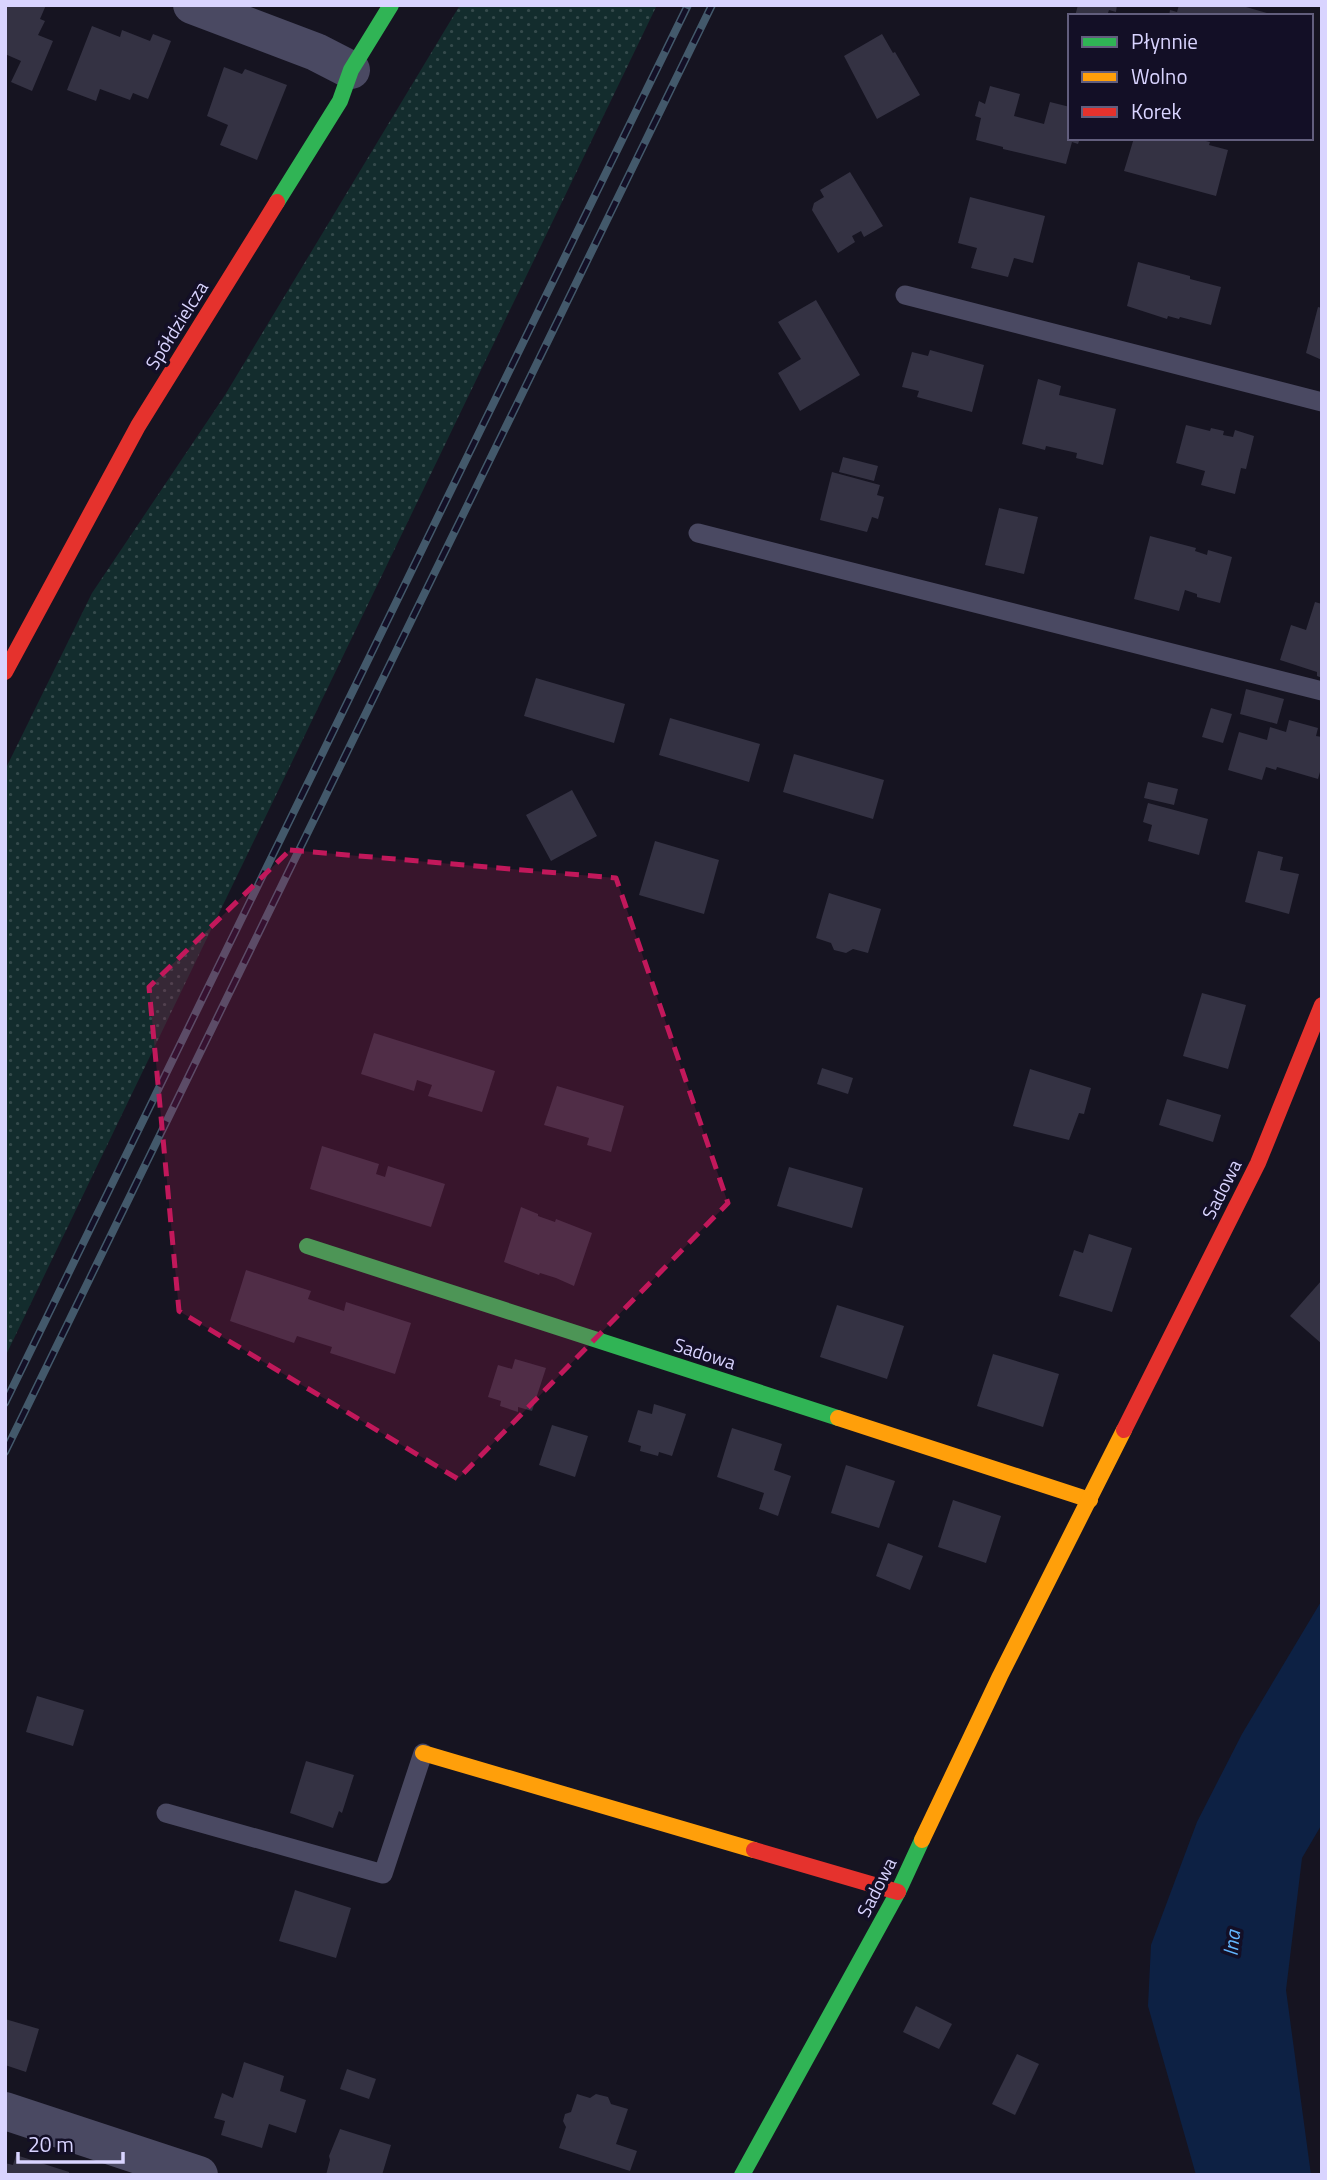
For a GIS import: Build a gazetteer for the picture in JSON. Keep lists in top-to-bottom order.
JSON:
{
  "streets": {
    "street": ["Spółdzielcza", "Sadowa"]
  },
  "water": ["Ina"],
  "legend": ["Płynnie", "Wolno", "Korek"],
  "scale_bar": "20 m"
}
